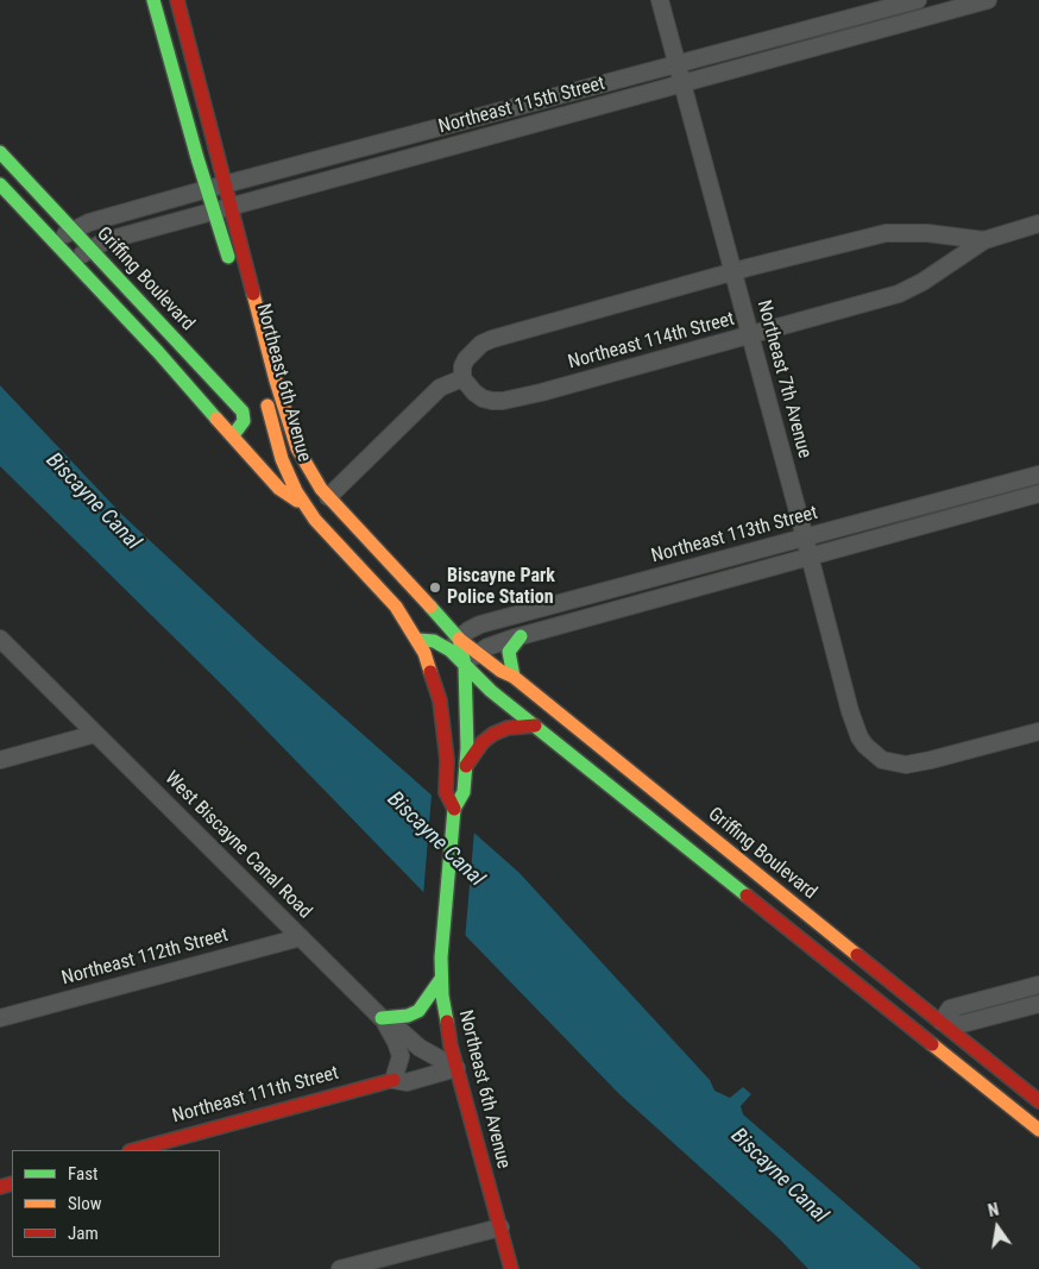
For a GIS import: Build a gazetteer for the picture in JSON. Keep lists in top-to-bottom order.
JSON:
{
  "streets": {
    "street": [
      "Northeast 115th Street",
      "Griffing Boulevard",
      "Northeast 114th Street",
      "Northeast 7th Avenue",
      "Northeast 6th Avenue",
      "Northeast 113th Street",
      "West Biscayne Canal Road",
      "Northeast 112th Street",
      "Northeast 111th Street"
    ]
  },
  "crossings": [
    ["Northeast 115th Street", "Griffing Boulevard"],
    ["Northeast 115th Street", "Northeast 7th Avenue"],
    ["Northeast 115th Street", "Northeast 6th Avenue"],
    ["Griffing Boulevard", "Northeast 6th Avenue"],
    ["Griffing Boulevard", "Northeast 113th Street"],
    ["Northeast 114th Street", "Northeast 7th Avenue"],
    ["Northeast 7th Avenue", "Northeast 113th Street"],
    ["Northeast 6th Avenue", "Northeast 113th Street"],
    ["Northeast 6th Avenue", "West Biscayne Canal Road"],
    ["West Biscayne Canal Road", "Northeast 112th Street"]
  ],
  "water": ["Biscayne Canal"],
  "places": ["Biscayne Park Police Station"],
  "legend": ["Fast", "Slow", "Jam"],
  "north": "top"
}
